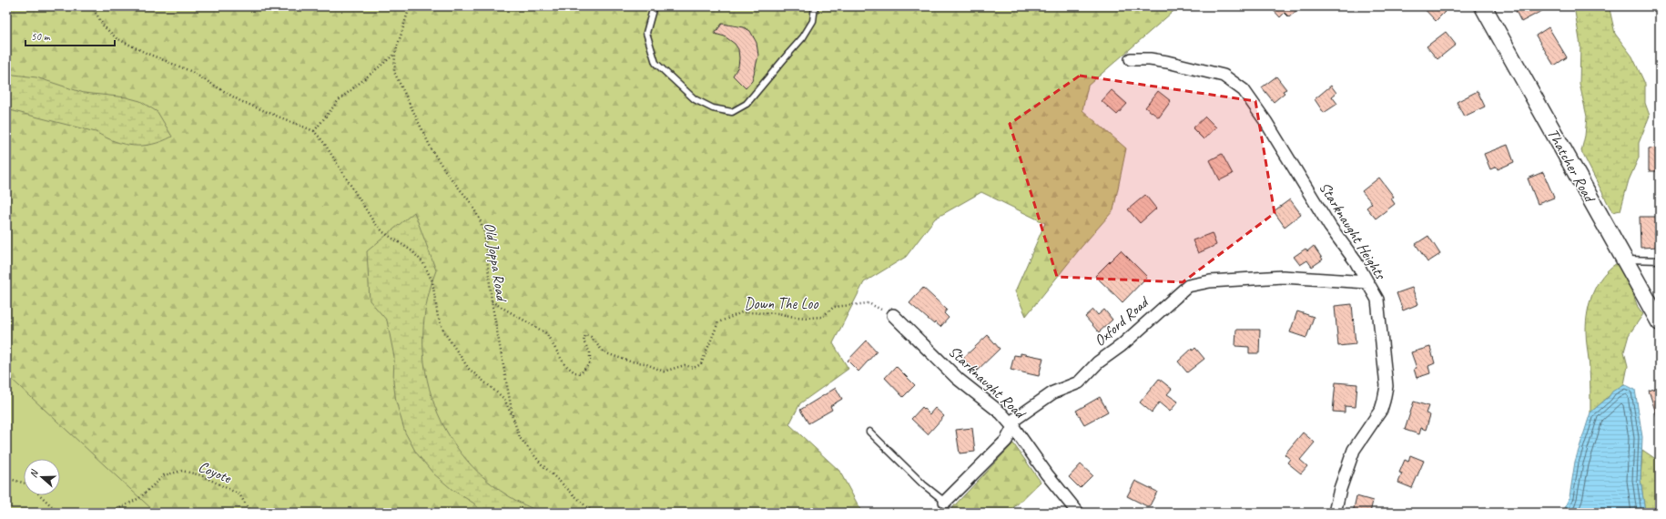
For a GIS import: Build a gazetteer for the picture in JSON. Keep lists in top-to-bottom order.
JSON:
{
  "streets": {
    "main road": ["Thatcher Road"],
    "street": ["Starknaught Heights", "Oxford Road", "Starknaught Road"],
    "path": ["Old Joppa Road", "Down The Loo", "Coyote"]
  },
  "crossings": [
    ["Starknaught Heights", "Oxford Road"],
    ["Old Joppa Road", "Down The Loo"],
    ["Down The Loo", "Starknaught Road"],
    ["Oxford Road", "Starknaught Road"]
  ],
  "scale_bar": "50 m",
  "north": "left"
}
